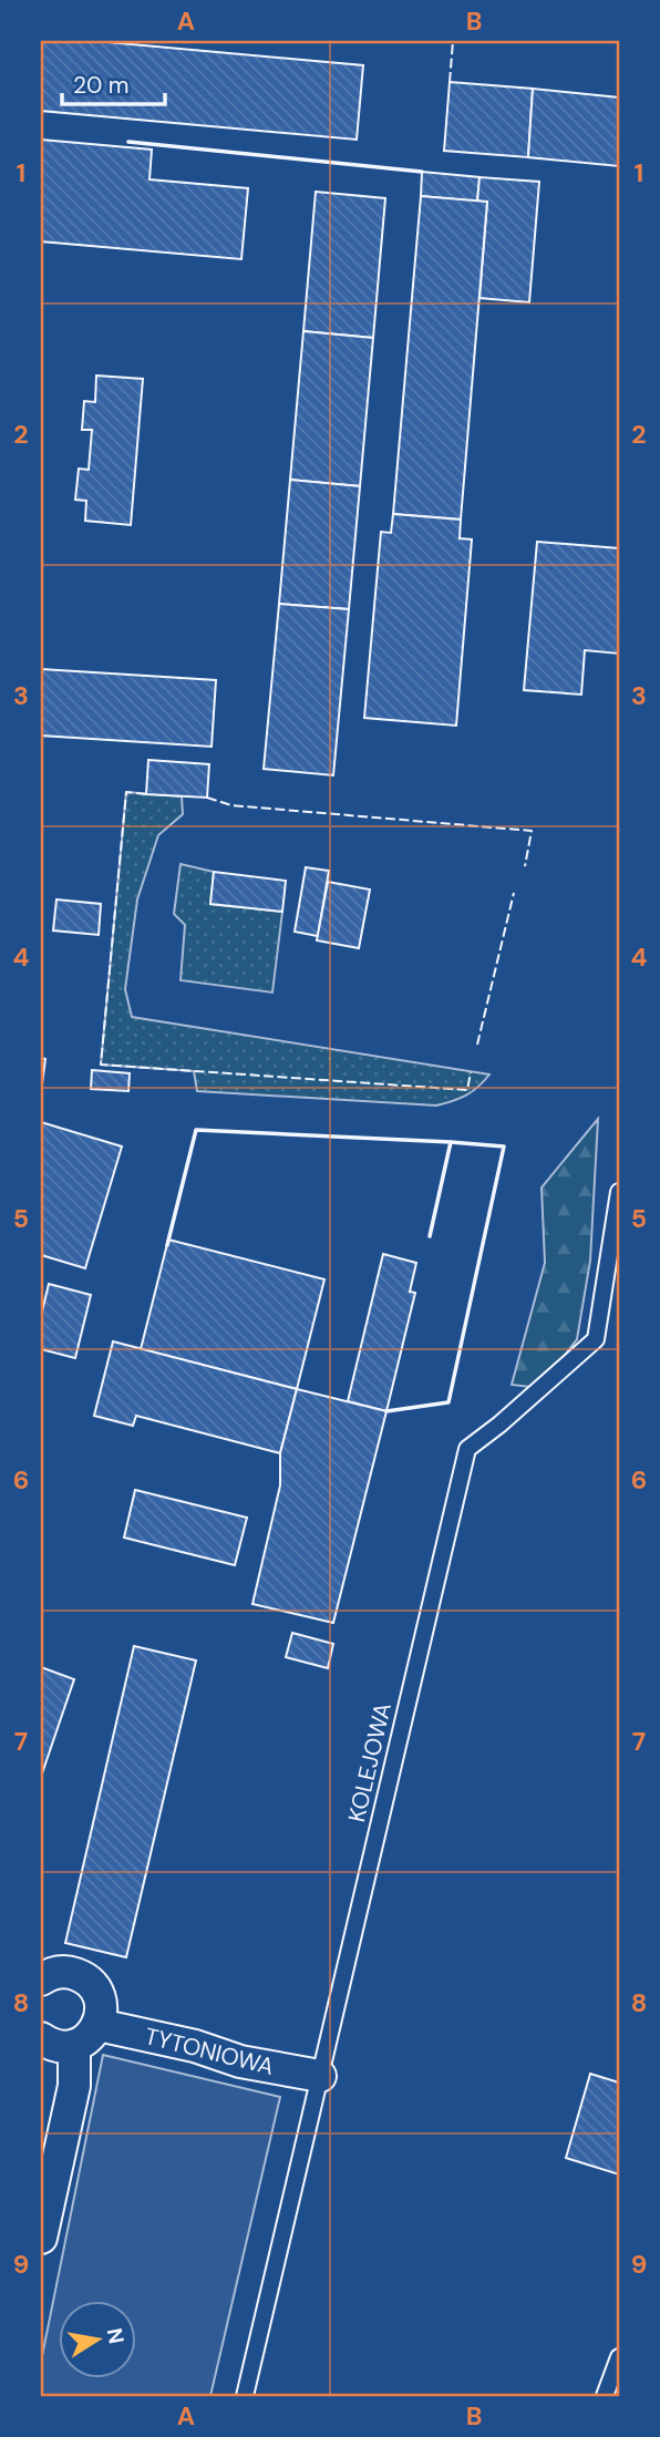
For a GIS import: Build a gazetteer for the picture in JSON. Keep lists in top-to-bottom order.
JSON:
{
  "streets": {
    "street": ["TYTONIOWA"],
    "lane": ["KOLEJOWA"]
  },
  "crossings": [
    ["KOLEJOWA", "TYTONIOWA"]
  ],
  "scale_bar": "20 m",
  "north": "right",
  "grid": {
    "columns": ["A", "B"],
    "rows": [
      "1",
      "2",
      "3",
      "4",
      "5",
      "6",
      "7",
      "8",
      "9"
    ]
  }
}
